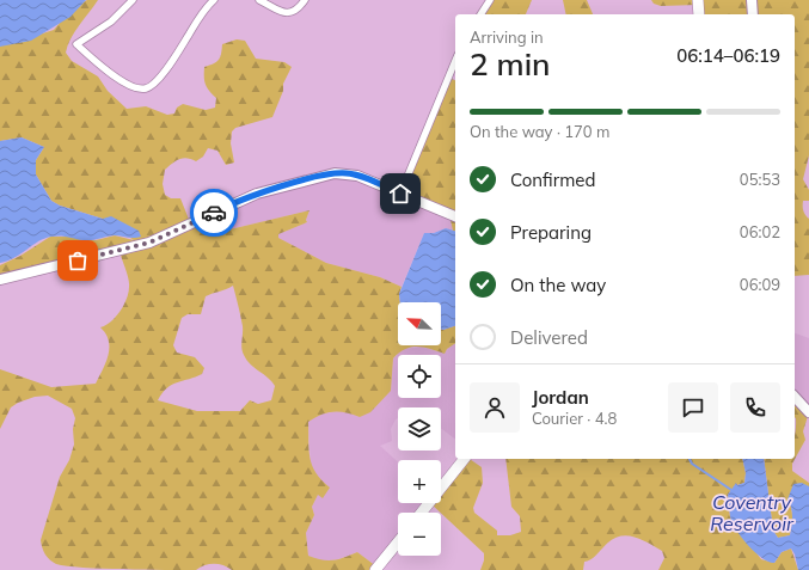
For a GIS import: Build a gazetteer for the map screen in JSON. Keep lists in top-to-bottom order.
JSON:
{
  "water": ["Coventry Reservoir"],
  "north": "top left",
  "page": {
    "heading": ["2 min", "Arriving in", "06:14–06:19"],
    "panel": ["Jordan", "Courier · 4.8"],
    "bar": "On the way · 170 m",
    "list": [
      ["Confirmed", "05:53"],
      ["Preparing", "06:02"],
      ["On the way", "06:09"],
      "Delivered"
    ],
    "map_buttons": ["+", "−"]
  }
}
